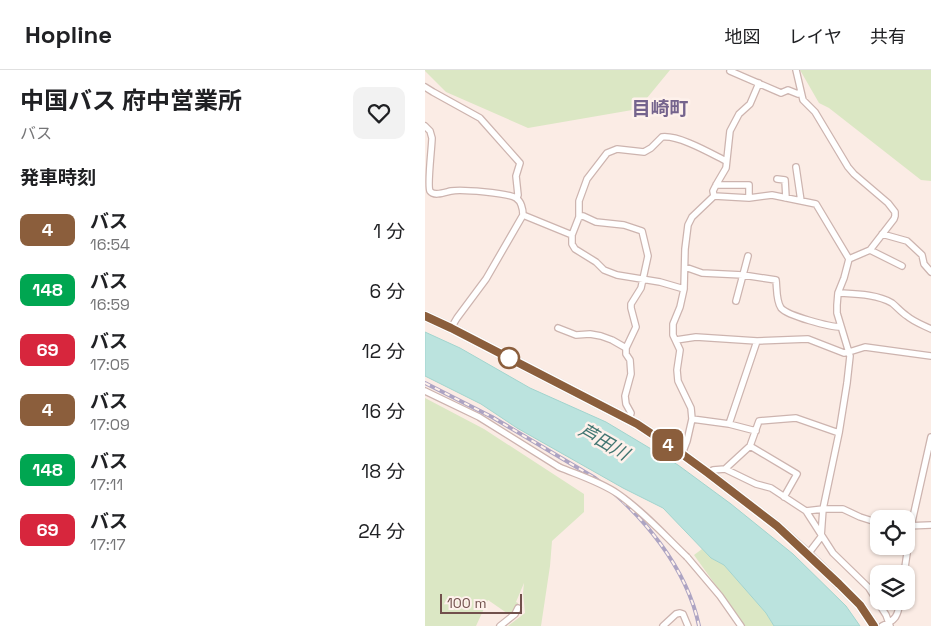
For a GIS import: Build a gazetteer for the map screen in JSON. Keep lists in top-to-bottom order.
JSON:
{
  "districts": ["目崎町"],
  "water": ["芦田川"],
  "lines": ["bus line 4"],
  "scale_bar": "100 m",
  "page": {
    "header": "Hopline",
    "nav": ["地図", "レイヤ", "共有"],
    "heading": [
      ["中国バス 府中営業所", "バス"],
      "発車時刻"
    ],
    "on_map": "4",
    "list": [
      {
        "mark": "4",
        "name": "バス",
        "note": "16:54",
        "value": "1 分"
      },
      {
        "mark": "148",
        "name": "バス",
        "note": "16:59",
        "value": "6 分"
      },
      {
        "mark": "69",
        "name": "バス",
        "note": "17:05",
        "value": "12 分"
      },
      {
        "mark": "4",
        "name": "バス",
        "note": "17:09",
        "value": "16 分"
      },
      {
        "mark": "148",
        "name": "バス",
        "note": "17:11",
        "value": "18 分"
      },
      {
        "mark": "69",
        "name": "バス",
        "note": "17:17",
        "value": "24 分"
      }
    ],
    "scale": "100 m"
  }
}
